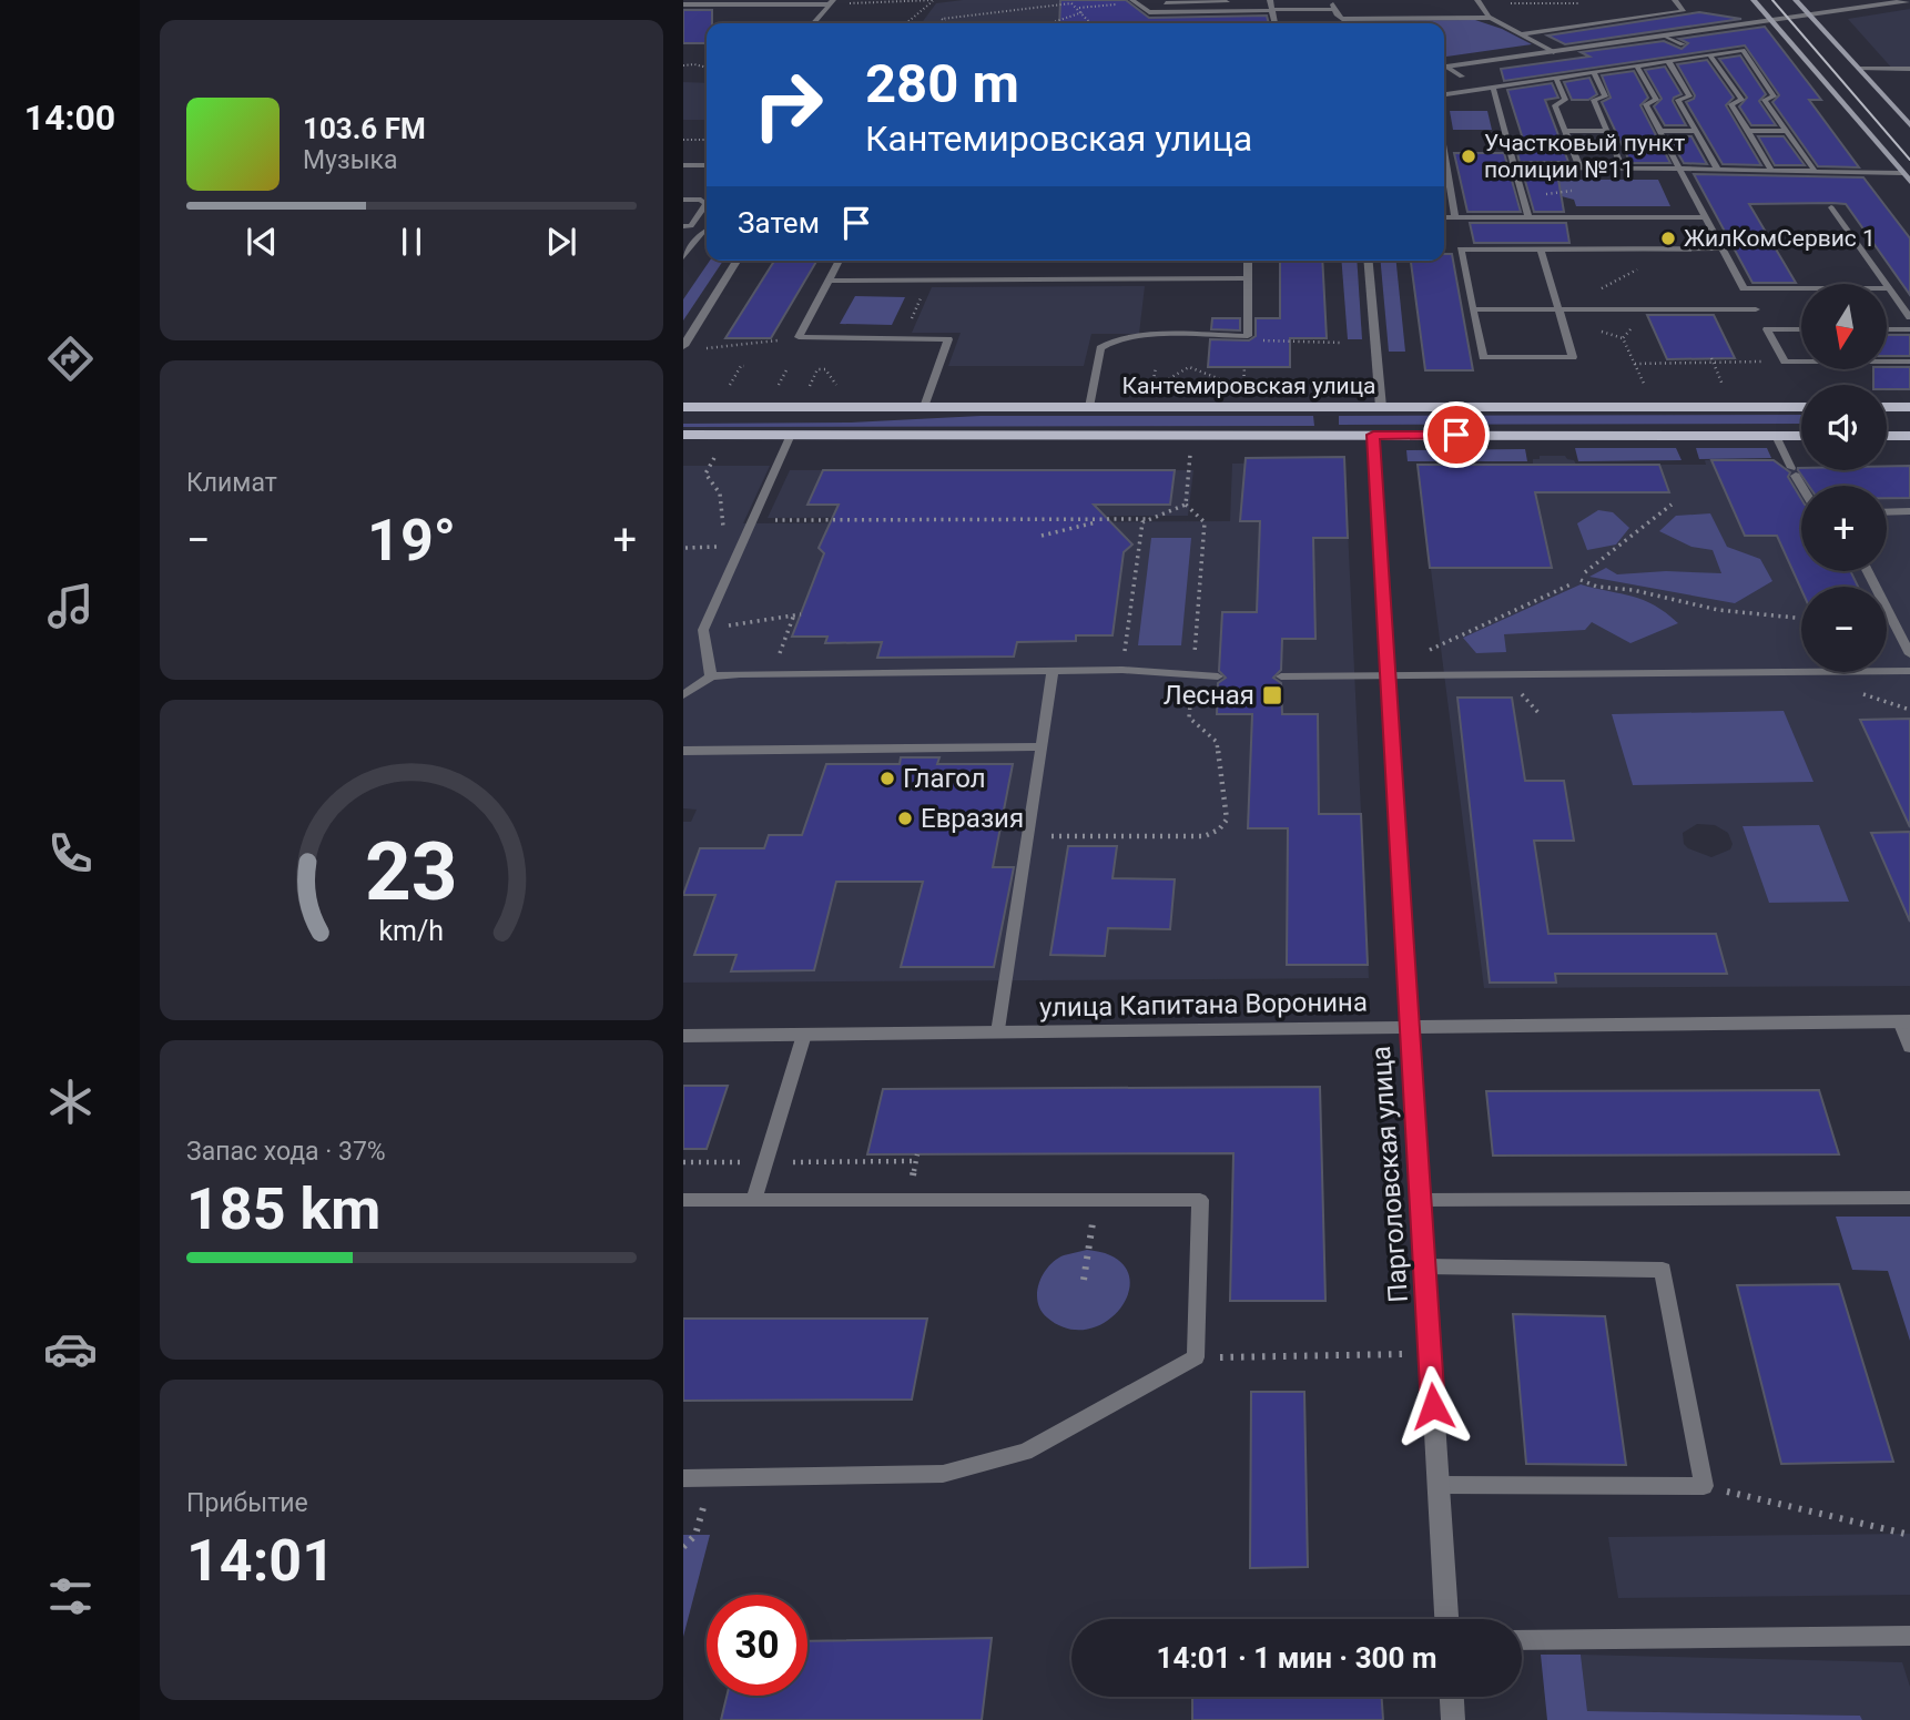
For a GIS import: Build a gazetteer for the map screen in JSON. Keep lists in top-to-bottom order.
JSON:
{
  "streets": {
    "main road": ["Кантемировская улица"],
    "street": ["улица Капитана Воронина", "Парголовская улица"]
  },
  "crossings": [
    ["Кантемировская улица", "Парголовская улица"],
    ["улица Капитана Воронина", "Парголовская улица"]
  ],
  "places": {
    "other": [
      "Участковый пункт полиции №11",
      "ЖилКомСервис 1",
      "Глагол",
      "Евразия"
    ],
    "transit": ["Лесная"]
  },
  "north": "bottom",
  "page": {
    "tabs": "14:00",
    "turn": ["280 m", "Кантемировская улица"],
    "song": ["103.6 FM", "Музыка"],
    "then": "Затем",
    "map_buttons": ["+", "−"],
    "tile": [
      "Климат",
      ["Запас хода · 37%", "185 km"],
      ["Прибытие", "14:01"]
    ],
    "heat": ["−", "19°", "+"],
    "limit": "30",
    "trip": "14:01 · 1 мин · 300 m",
    "gauge": ["23", "km/h"]
  }
}
